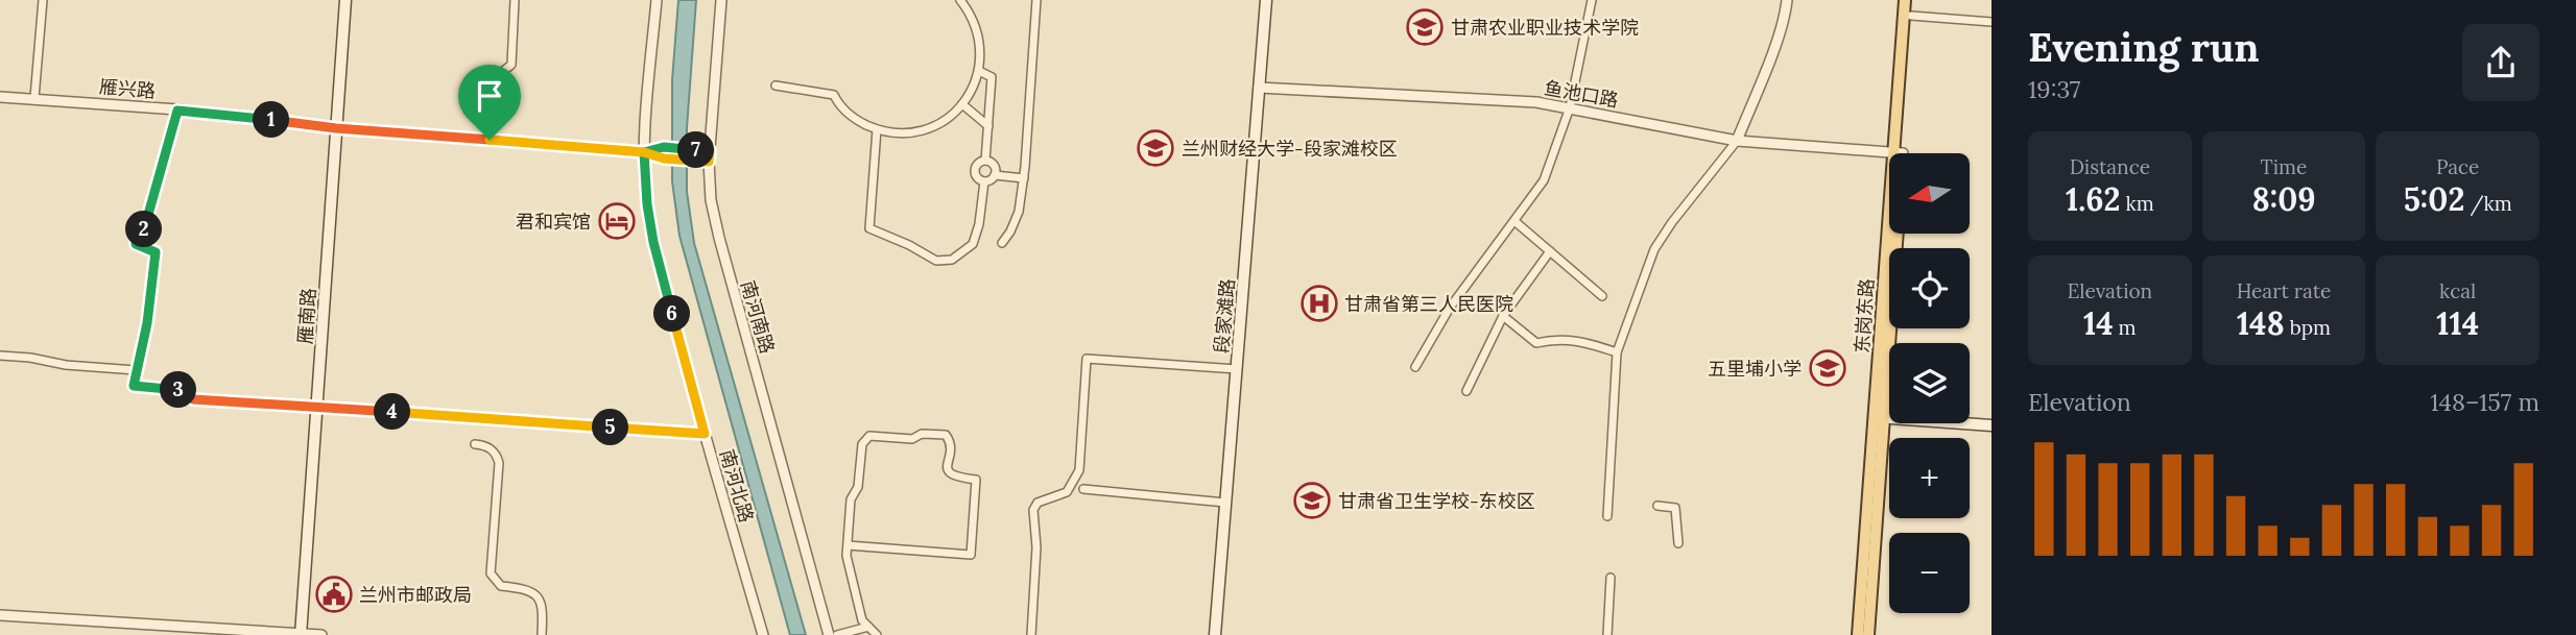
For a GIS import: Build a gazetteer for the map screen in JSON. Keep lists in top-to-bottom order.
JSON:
{
  "streets": {
    "main road": ["雁南路", "段家滩路", "东岗东路"],
    "street": [
      "雁兴路",
      "鱼池口路",
      "南河南路",
      "南河北路"
    ]
  },
  "crossings": [
    ["雁兴路", "雁南路"],
    ["雁兴路", "南河北路"],
    ["鱼池口路", "段家滩路"]
  ],
  "places": {
    "school or university": [
      "甘肃农业职业技术学院",
      "兰州财经大学-段家滩校区",
      "五里埔小学",
      "甘肃省卫生学校-东校区"
    ],
    "hotel": ["君和宾馆"],
    "hospital": ["甘肃省第三人民医院"],
    "public building": ["兰州市邮政局"]
  },
  "north": "left",
  "page": {
    "heading": ["Evening run", "19:37"],
    "pins": [
      "1",
      "7",
      "2",
      "6",
      "3",
      "4",
      "5"
    ],
    "stats": [
      ["Distance", "1.62 km"],
      ["Time", "8:09"],
      ["Pace", "5:02 /km"],
      ["Elevation", "14 m"],
      ["Heart rate", "148 bpm"],
      ["kcal", "114"]
    ],
    "map_buttons": ["+", "−"],
    "chart": ["Elevation", "148–157 m"]
  }
}
